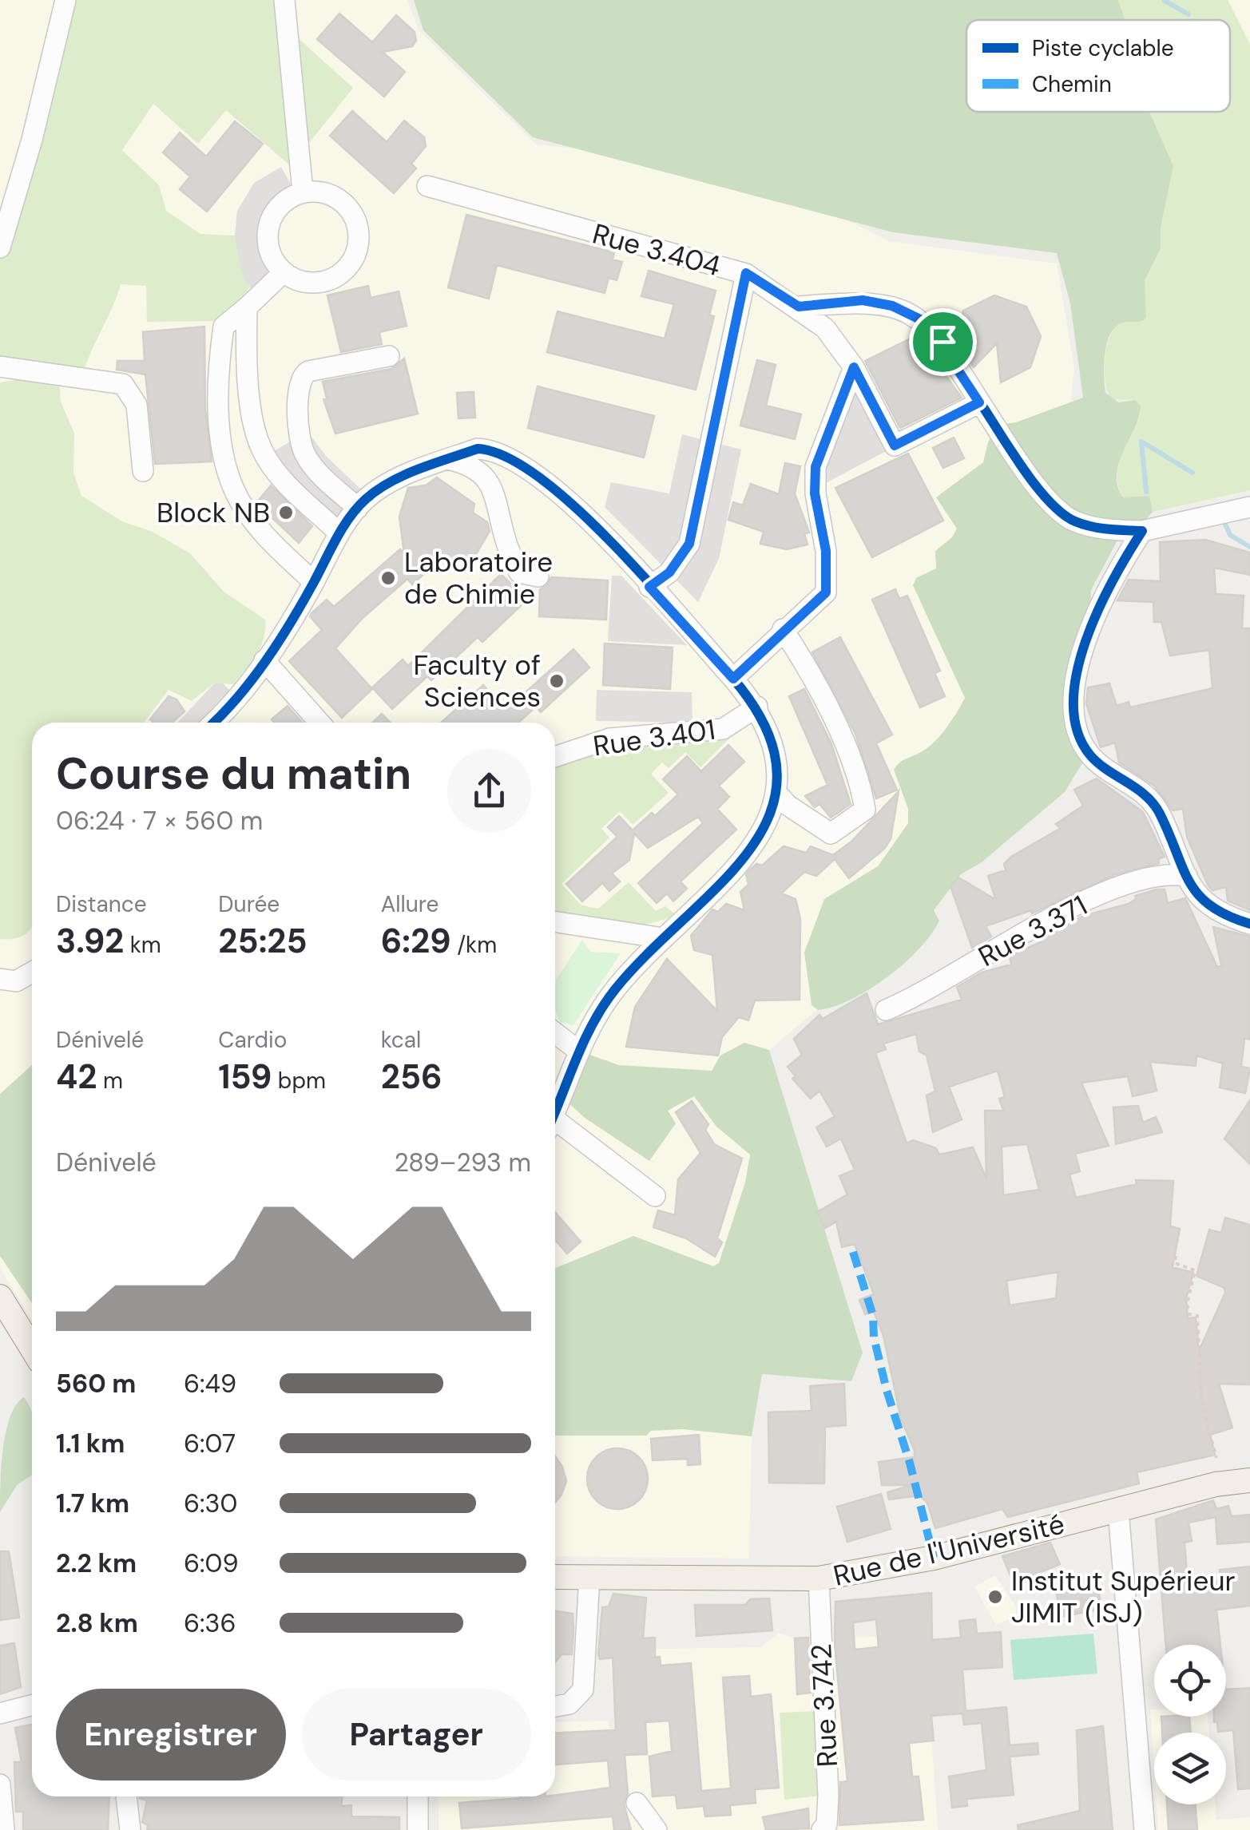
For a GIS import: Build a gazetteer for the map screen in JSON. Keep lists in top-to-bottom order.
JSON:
{
  "streets": {
    "main road": ["Rue de l'Université"],
    "street": [
      "Rue 3.404",
      "Rue 3.401",
      "Rue 3.371",
      "Rue 3.742"
    ]
  },
  "crossings": [
    ["Rue de l'Université", "Rue 3.742"]
  ],
  "places": [
    "Block NB",
    "Laboratoire de Chimie",
    "Faculty of Sciences",
    "Institut Supérieur JIMIT (ISJ)"
  ],
  "legend": ["Piste cyclable", "Chemin"],
  "page": {
    "heading": ["Course du matin", "06:24 · 7 × 560 m"],
    "stats": [
      ["Distance", "3.92 km"],
      ["Durée", "25:25"],
      ["Allure", "6:29 /km"],
      ["Dénivelé", "42 m"],
      ["Cardio", "159 bpm"],
      ["kcal", "256"]
    ],
    "chart": ["Dénivelé", "289–293 m"],
    "list": [
      {
        "name": "560 m",
        "note": "6:49"
      },
      {
        "name": "1.1 km",
        "note": "6:07"
      },
      {
        "name": "1.7 km",
        "note": "6:30"
      },
      {
        "name": "2.2 km",
        "note": "6:09"
      },
      {
        "name": "2.8 km",
        "note": "6:36"
      }
    ],
    "buttons": ["Enregistrer", "Partager"]
  }
}
